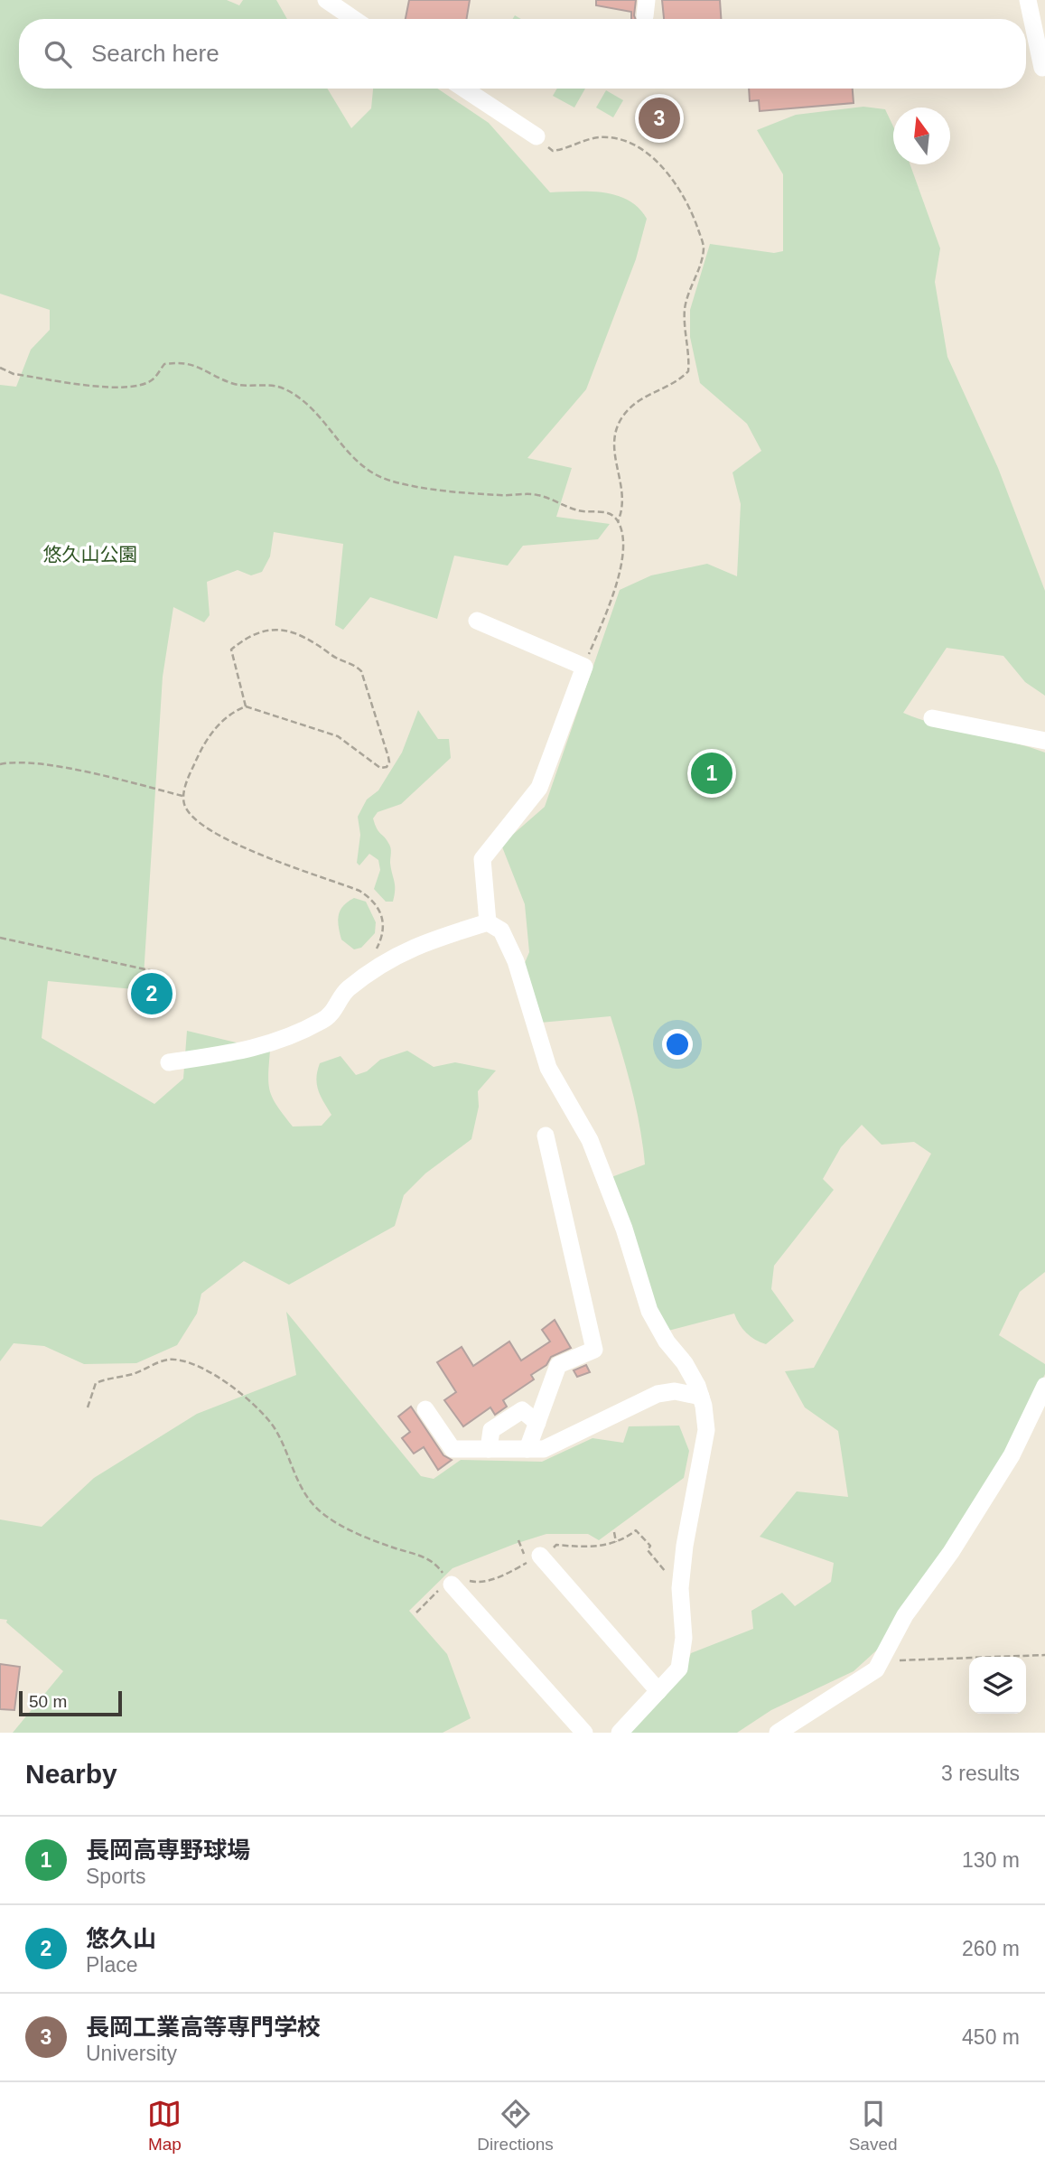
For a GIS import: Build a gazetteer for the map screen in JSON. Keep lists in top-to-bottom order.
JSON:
{
  "parks": ["悠久山公園"],
  "scale_bar": "50 m",
  "north": "top",
  "page": {
    "search": "Search here",
    "pins": ["3", "1", "2"],
    "scale": "50 m",
    "heading": ["Nearby", "3 results"],
    "list": [
      {
        "mark": "1",
        "name": "長岡高専野球場",
        "note": "Sports",
        "value": "130 m"
      },
      {
        "mark": "2",
        "name": "悠久山",
        "note": "Place",
        "value": "260 m"
      },
      {
        "mark": "3",
        "name": "長岡工業高等専門学校",
        "note": "University",
        "value": "450 m"
      }
    ],
    "nav": ["Map", "Directions", "Saved"]
  }
}
